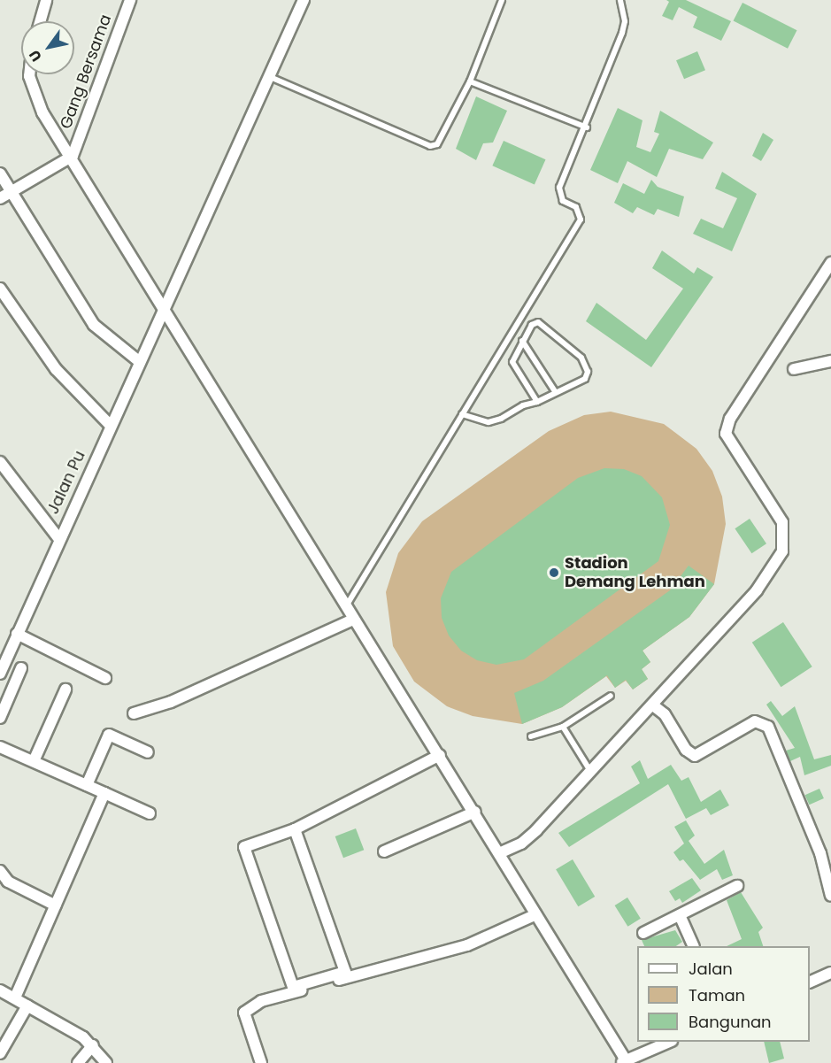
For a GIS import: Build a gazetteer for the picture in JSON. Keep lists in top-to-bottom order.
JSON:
{
  "streets": {
    "street": ["Gang Bersama", "Jalan Pu"]
  },
  "places": ["Stadion Demang Lehman"],
  "legend": ["Jalan", "Taman", "Bangunan"],
  "north": "bottom left"
}
